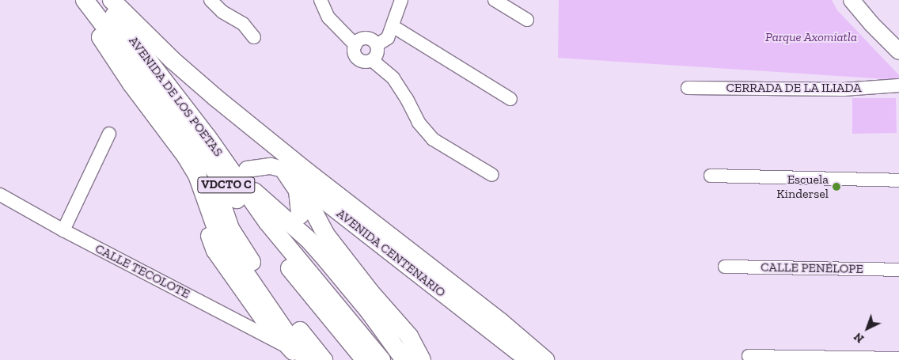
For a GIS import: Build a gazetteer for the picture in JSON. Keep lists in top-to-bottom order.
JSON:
{
  "streets": {
    "highway": ["AVENIDA DE LOS POETAS", "VDCTO C"],
    "main road": ["AVENIDA CENTENARIO"],
    "street": ["CERRADA DE LA ILIADA", "CALLE PENÉLOPE", "CALLE TECOLOTE"]
  },
  "parks": ["Parque Axomiatla"],
  "places": ["Escuela Kindersel"],
  "north": "bottom left"
}
